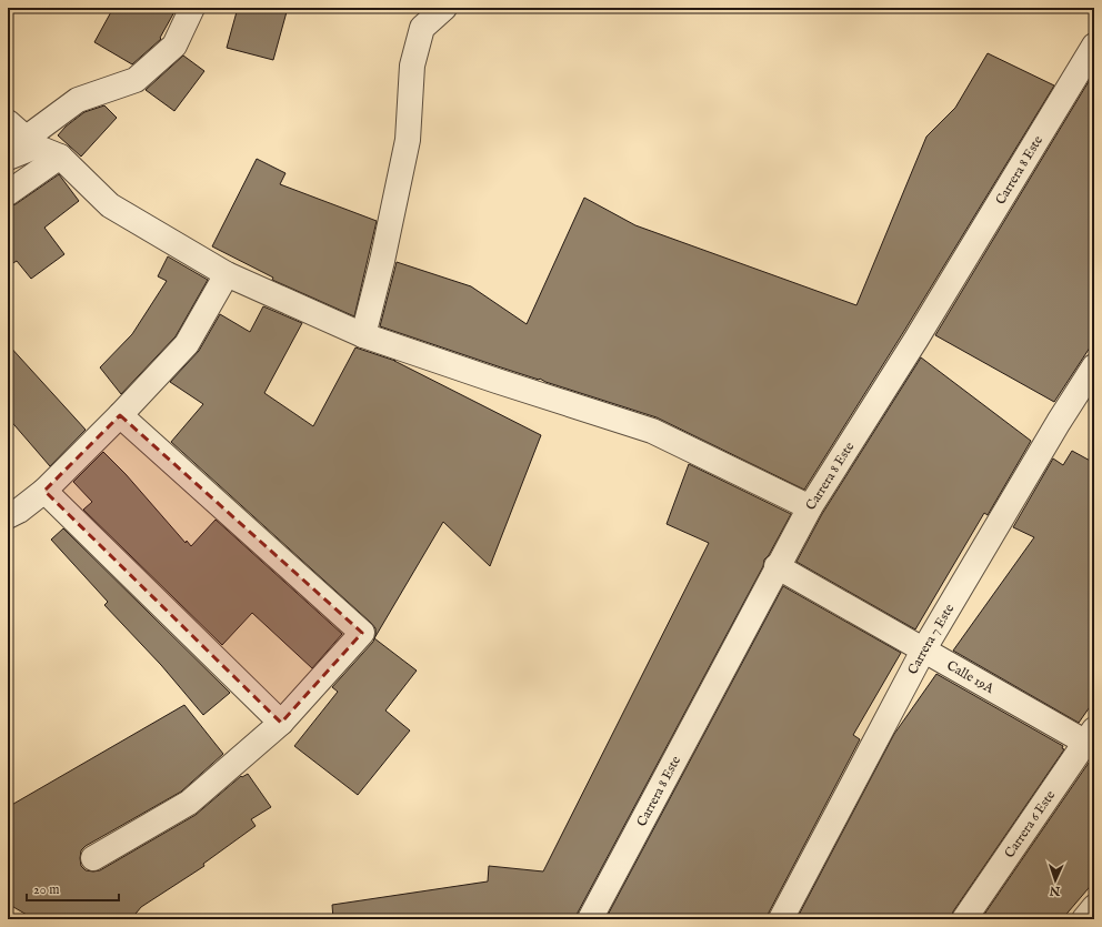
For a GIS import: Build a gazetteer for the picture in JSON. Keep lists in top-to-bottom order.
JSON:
{
  "streets": {
    "street": [
      "Carrera 8 Este",
      "Carrera 7 Este",
      "Calle 19A",
      "Carrera 6 Este"
    ]
  },
  "crossings": [
    ["Carrera 8 Este", "Calle 19A"],
    ["Carrera 7 Este", "Calle 19A"],
    ["Calle 19A", "Carrera 6 Este"]
  ],
  "scale_bar": "20 m",
  "north": "bottom"
}
